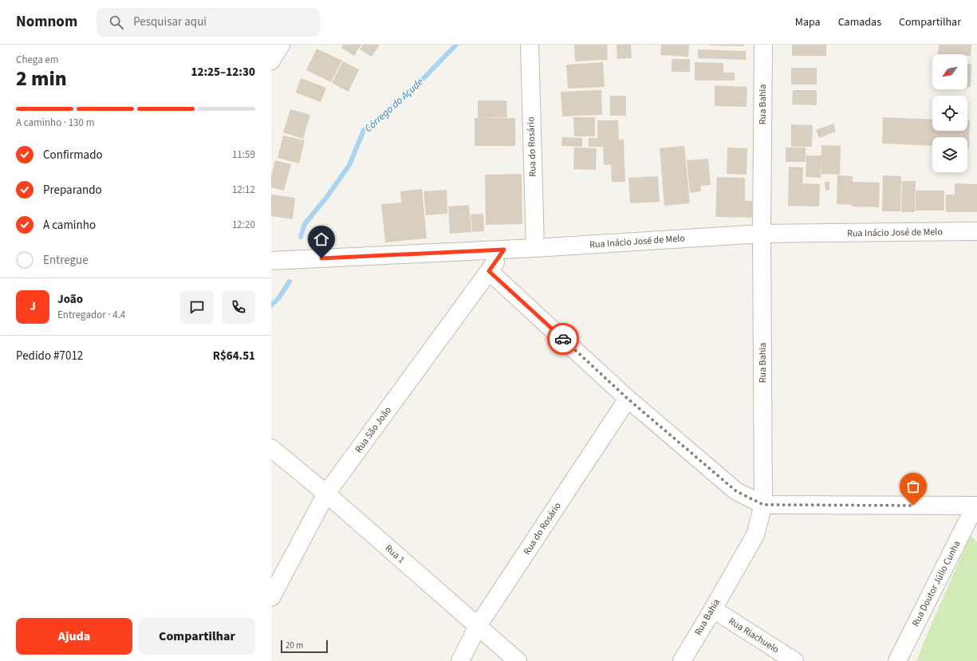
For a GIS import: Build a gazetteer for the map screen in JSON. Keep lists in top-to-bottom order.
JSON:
{
  "streets": {
    "street": [
      "Rua Bahia",
      "Rua do Rosário",
      "Rua Inácio José de Melo",
      "Rua São João",
      "Rua 1",
      "Rua Doutor Júlio Cunha",
      "Rua Riachuelo"
    ]
  },
  "crossings": [
    ["Rua Bahia", "Rua Inácio José de Melo"],
    ["Rua Bahia", "Rua Riachuelo"],
    ["Rua do Rosário", "Rua Inácio José de Melo"],
    ["Rua do Rosário", "Rua 1"],
    ["Rua Inácio José de Melo", "Rua São João"],
    ["Rua São João", "Rua 1"]
  ],
  "water": ["Córrego do Açude"],
  "scale_bar": "20 m",
  "north": "bottom left",
  "page": {
    "header": "Nomnom",
    "search": "Pesquisar aqui",
    "nav": ["Mapa", "Camadas", "Compartilhar"],
    "heading": ["2 min", "Chega em", "12:25–12:30"],
    "panel": [
      "João",
      "Entregador · 4.4",
      "Pedido #7012",
      "R$64.51"
    ],
    "bar": "A caminho · 130 m",
    "list": [
      ["Confirmado", "11:59"],
      ["Preparando", "12:12"],
      ["A caminho", "12:20"],
      "Entregue"
    ],
    "round": "J",
    "buttons": ["Ajuda", "Compartilhar"],
    "scale": "20 m"
  }
}
